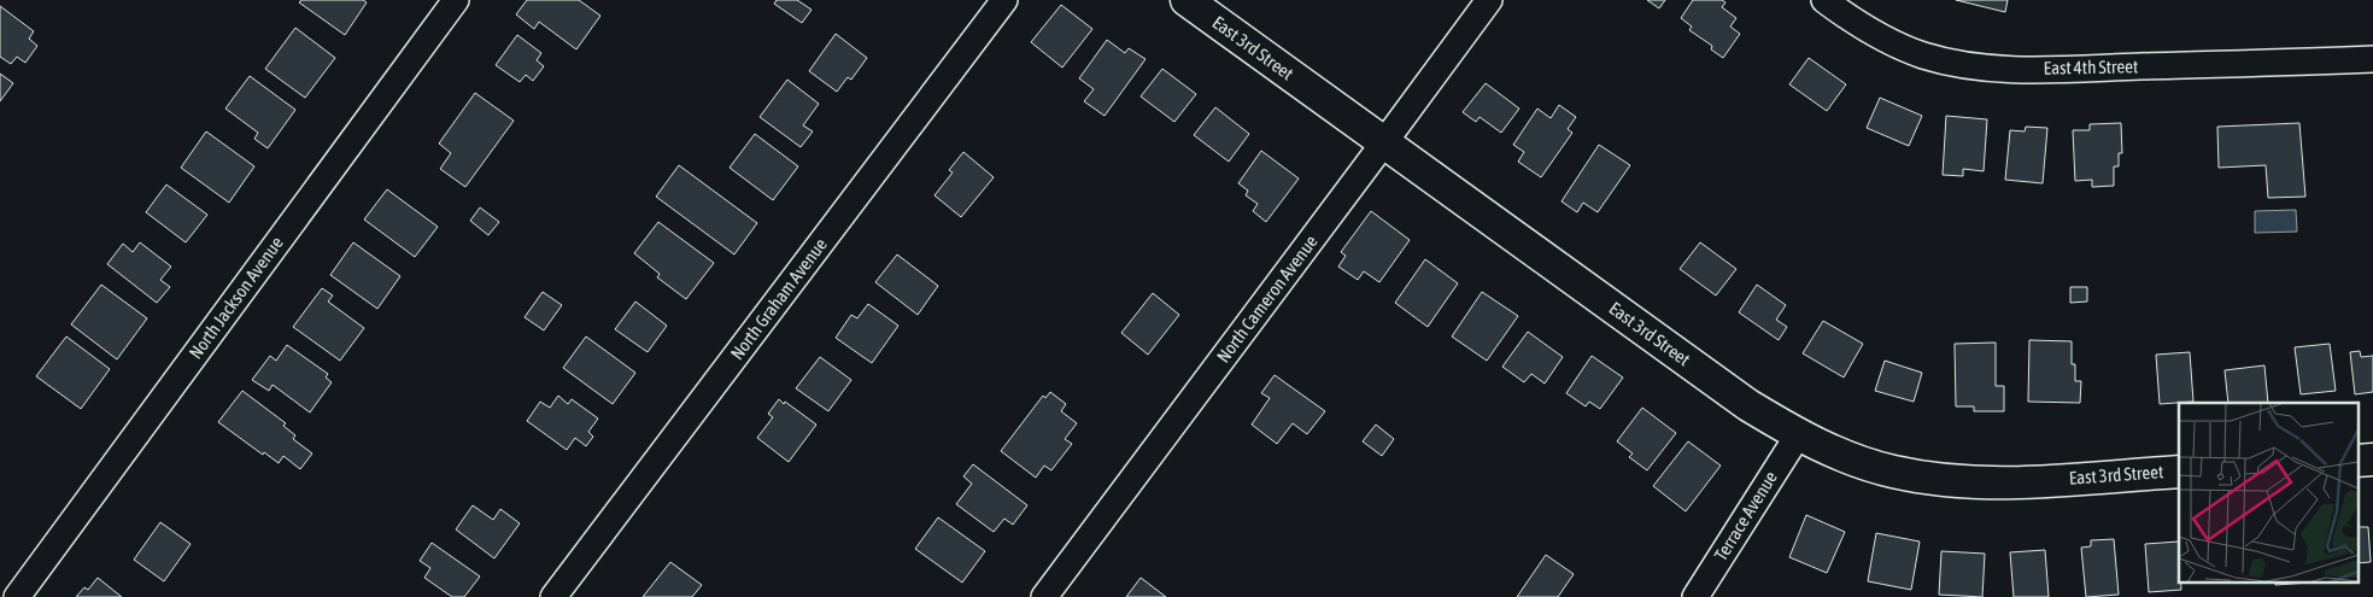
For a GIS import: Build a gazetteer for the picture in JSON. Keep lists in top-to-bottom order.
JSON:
{
  "streets": {
    "street": [
      "East 3rd Street",
      "East 4th Street",
      "North Jackson Avenue",
      "North Graham Avenue",
      "North Cameron Avenue",
      "Terrace Avenue"
    ]
  },
  "crossings": [
    ["East 3rd Street", "North Cameron Avenue"],
    ["East 3rd Street", "Terrace Avenue"]
  ]
}
